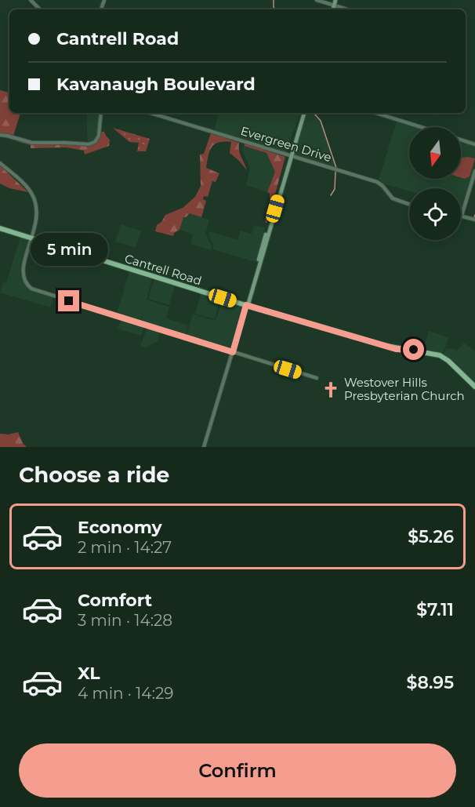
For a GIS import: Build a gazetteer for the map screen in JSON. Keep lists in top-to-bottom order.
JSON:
{
  "streets": {
    "main road": ["Cantrell Road"],
    "street": ["Evergreen Drive"]
  },
  "places": {
    "church": ["Westover Hills Presbyterian Church"]
  },
  "north": "bottom",
  "page": {
    "banner": ["Cantrell Road", "Kavanaugh Boulevard"],
    "bubble": "5 min",
    "heading": "Choose a ride",
    "list": [
      {
        "name": "Economy",
        "note": "2 min · 14:27",
        "value": "$5.26"
      },
      {
        "name": "Comfort",
        "note": "3 min · 14:28",
        "value": "$7.11"
      },
      {
        "name": "XL",
        "note": "4 min · 14:29",
        "value": "$8.95"
      }
    ],
    "buttons": "Confirm"
  }
}
